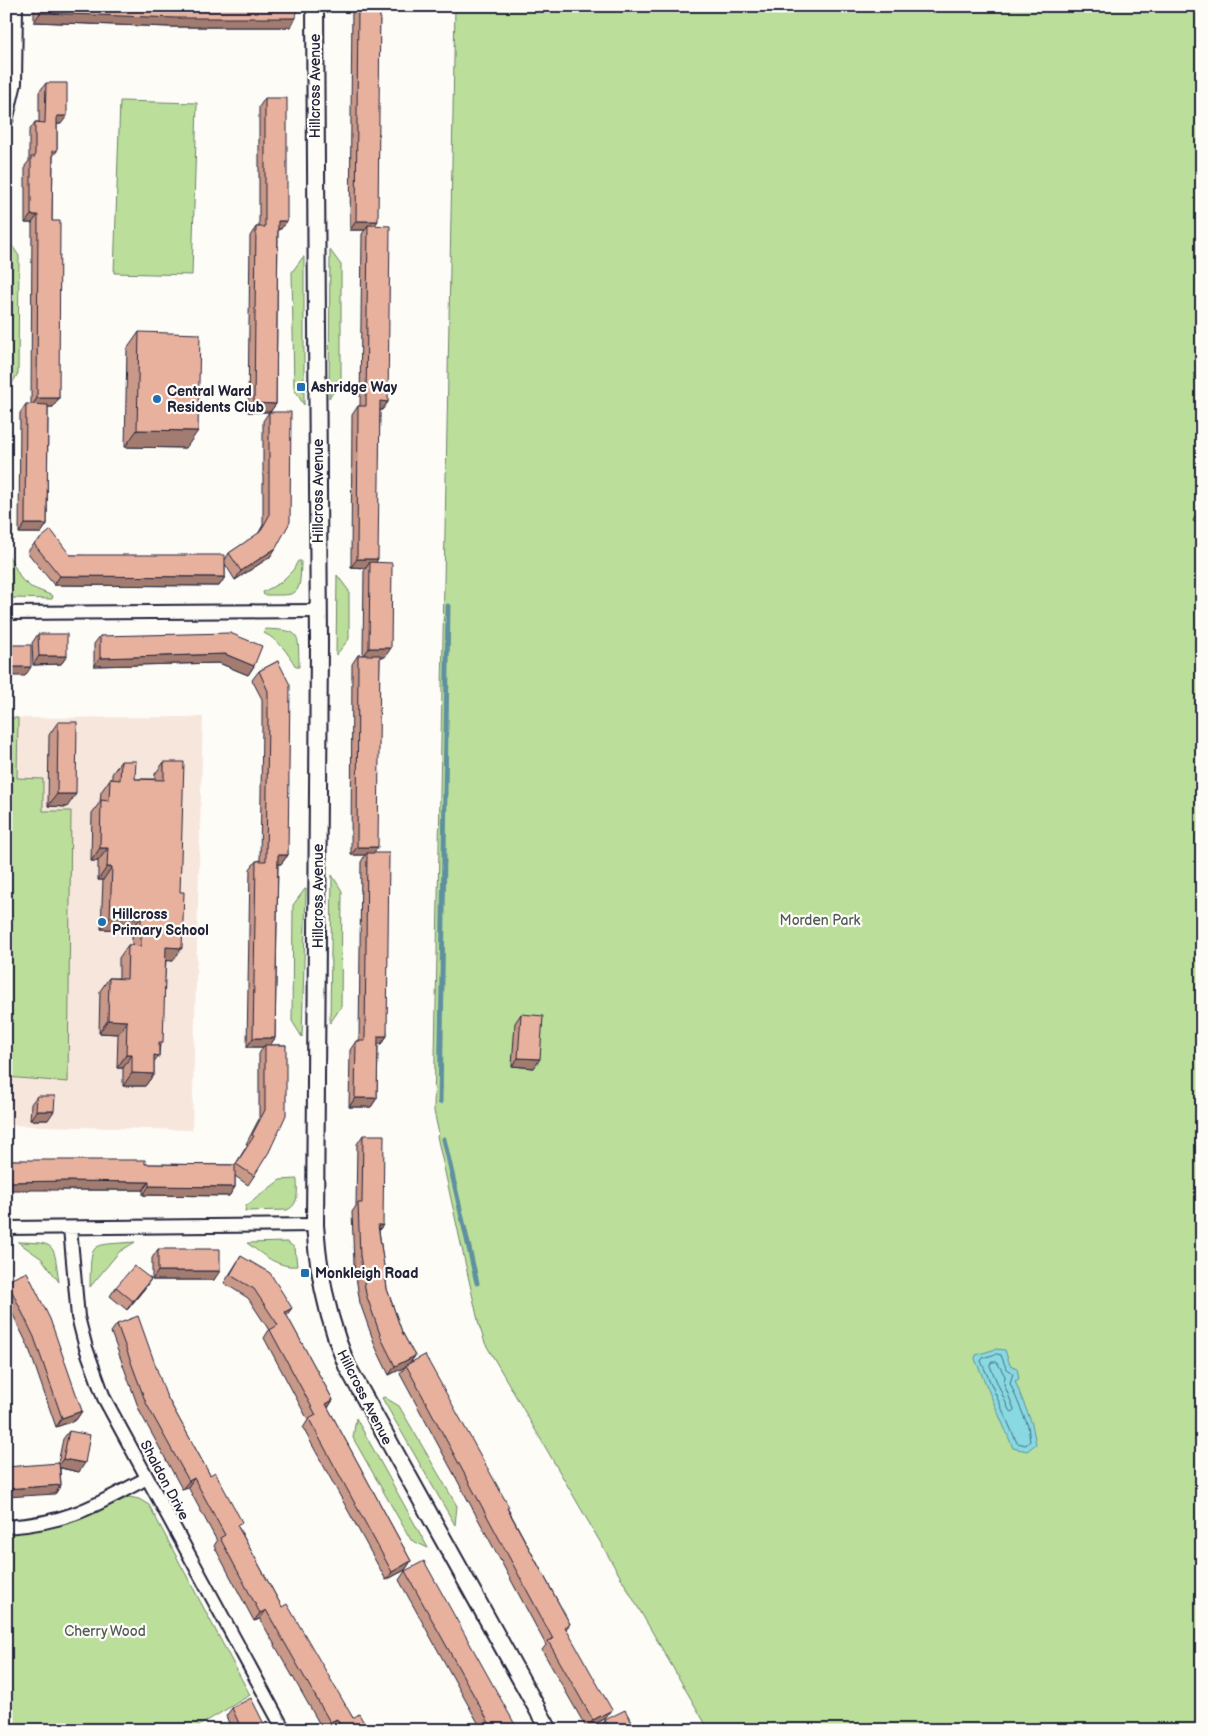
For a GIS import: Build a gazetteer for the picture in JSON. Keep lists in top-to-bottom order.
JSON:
{
  "streets": {
    "street": ["Hillcross Avenue", "Shaldon Drive"]
  },
  "parks": ["Morden Park", "Cherry Wood"],
  "places": {
    "transit": ["Ashridge Way", "Monkleigh Road"],
    "other": ["Central Ward Residents Club", "Hillcross Primary School"]
  }
}
